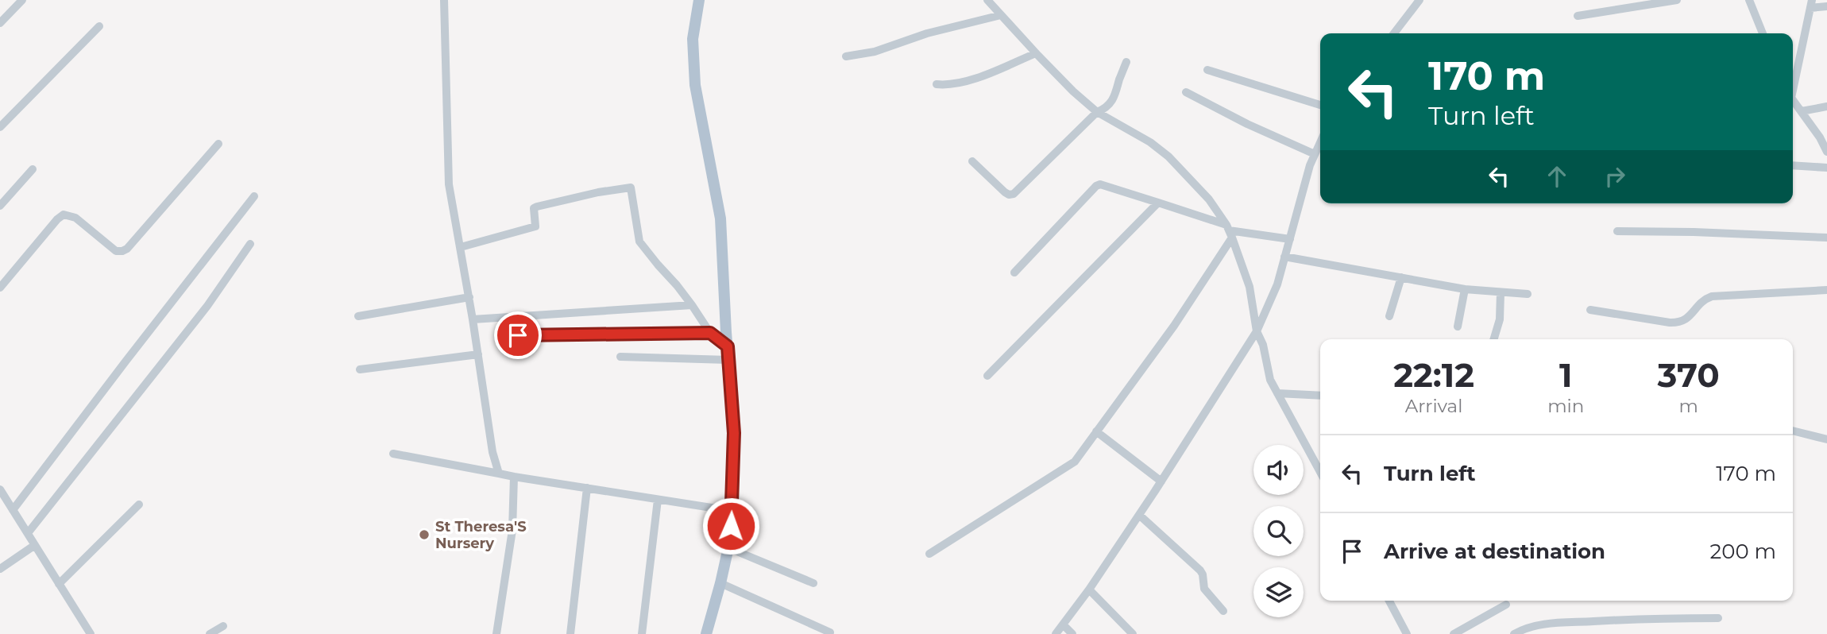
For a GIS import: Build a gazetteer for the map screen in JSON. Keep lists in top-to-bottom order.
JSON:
{
  "places": ["St Theresa'S Nursery"],
  "page": {
    "turn": ["170 m", "Turn left"],
    "eta": [
      "22:12",
      "Arrival",
      "1",
      "min",
      "370",
      "m"
    ],
    "list": [
      {
        "name": "Turn left",
        "value": "170 m"
      },
      {
        "name": "Arrive at destination",
        "value": "200 m"
      }
    ]
  }
}
